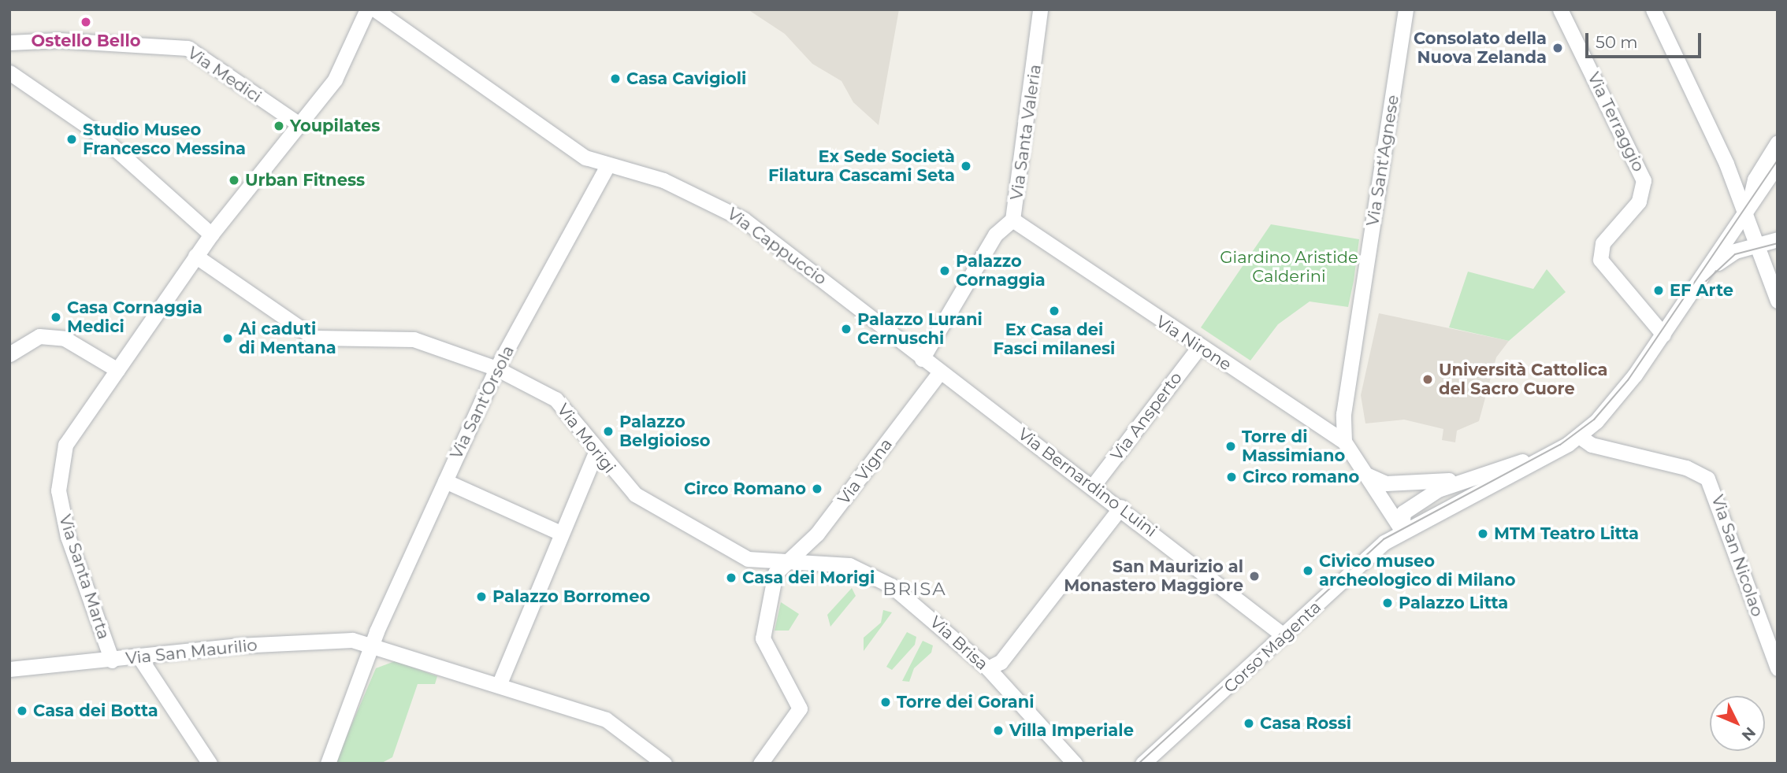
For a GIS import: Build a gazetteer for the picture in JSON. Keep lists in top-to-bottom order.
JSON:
{
  "streets": {
    "street": [
      "Via Medici",
      "Via Terraggio",
      "Via Santa Valeria",
      "Via Sant'Agnese",
      "Via Cappuccio",
      "Via Nirone",
      "Via Sant'Orsola",
      "Via Ansperto",
      "Via Morigi",
      "Via Vigna",
      "Via Bernardino Luini",
      "Via San Nicolao",
      "Via Santa Marta",
      "Via Brisa",
      "Corso Magenta",
      "Via San Maurilio"
    ]
  },
  "crossings": [
    ["Via Medici", "Via Santa Marta"],
    ["Via Terraggio", "Corso Magenta"],
    ["Via Santa Valeria", "Via Cappuccio"],
    ["Via Santa Valeria", "Via Nirone"],
    ["Via Sant'Agnese", "Via Nirone"],
    ["Via Cappuccio", "Via Sant'Orsola"],
    ["Via Cappuccio", "Via Vigna"],
    ["Via Cappuccio", "Via Bernardino Luini"],
    ["Via Nirone", "Via Ansperto"],
    ["Via Nirone", "Corso Magenta"],
    ["Via Sant'Orsola", "Via Morigi"],
    ["Via Sant'Orsola", "Via San Maurilio"],
    ["Via Ansperto", "Via Bernardino Luini"],
    ["Via Morigi", "Via Vigna"],
    ["Via Morigi", "Via Santa Marta"],
    ["Via Morigi", "Via Brisa"],
    ["Via Vigna", "Via Bernardino Luini"],
    ["Via Vigna", "Via Brisa"],
    ["Via Bernardino Luini", "Corso Magenta"],
    ["Via San Nicolao", "Corso Magenta"],
    ["Via Santa Marta", "Via San Maurilio"]
  ],
  "districts": ["BRISA"],
  "parks": ["Giardino Aristide Calderini"],
  "places": [
    "Ostello Bello",
    "Consolato della Nuova Zelanda",
    "Casa Cavigioli",
    "Youpilates",
    "Studio Museo Francesco Messina",
    "Ex Sede Società Filatura Cascami Seta",
    "Urban Fitness",
    "Palazzo Cornaggia",
    "EF Arte",
    "Ex Casa dei Fasci milanesi",
    "Casa Cornaggia Medici",
    "Palazzo Lurani Cernuschi",
    "Ai caduti di Mentana",
    "Università Cattolica del Sacro Cuore",
    "Palazzo Belgioioso",
    "Torre di Massimiano",
    "Circo romano",
    "Circo Romano",
    "MTM Teatro Litta",
    "Civico museo archeologico di Milano",
    "San Maurizio al Monastero Maggiore",
    "Casa dei Morigi",
    "Palazzo Borromeo",
    "Palazzo Litta",
    "Torre dei Gorani",
    "Casa dei Botta",
    "Casa Rossi",
    "Villa Imperiale"
  ],
  "scale_bar": "50 m",
  "north": "bottom right"
}
